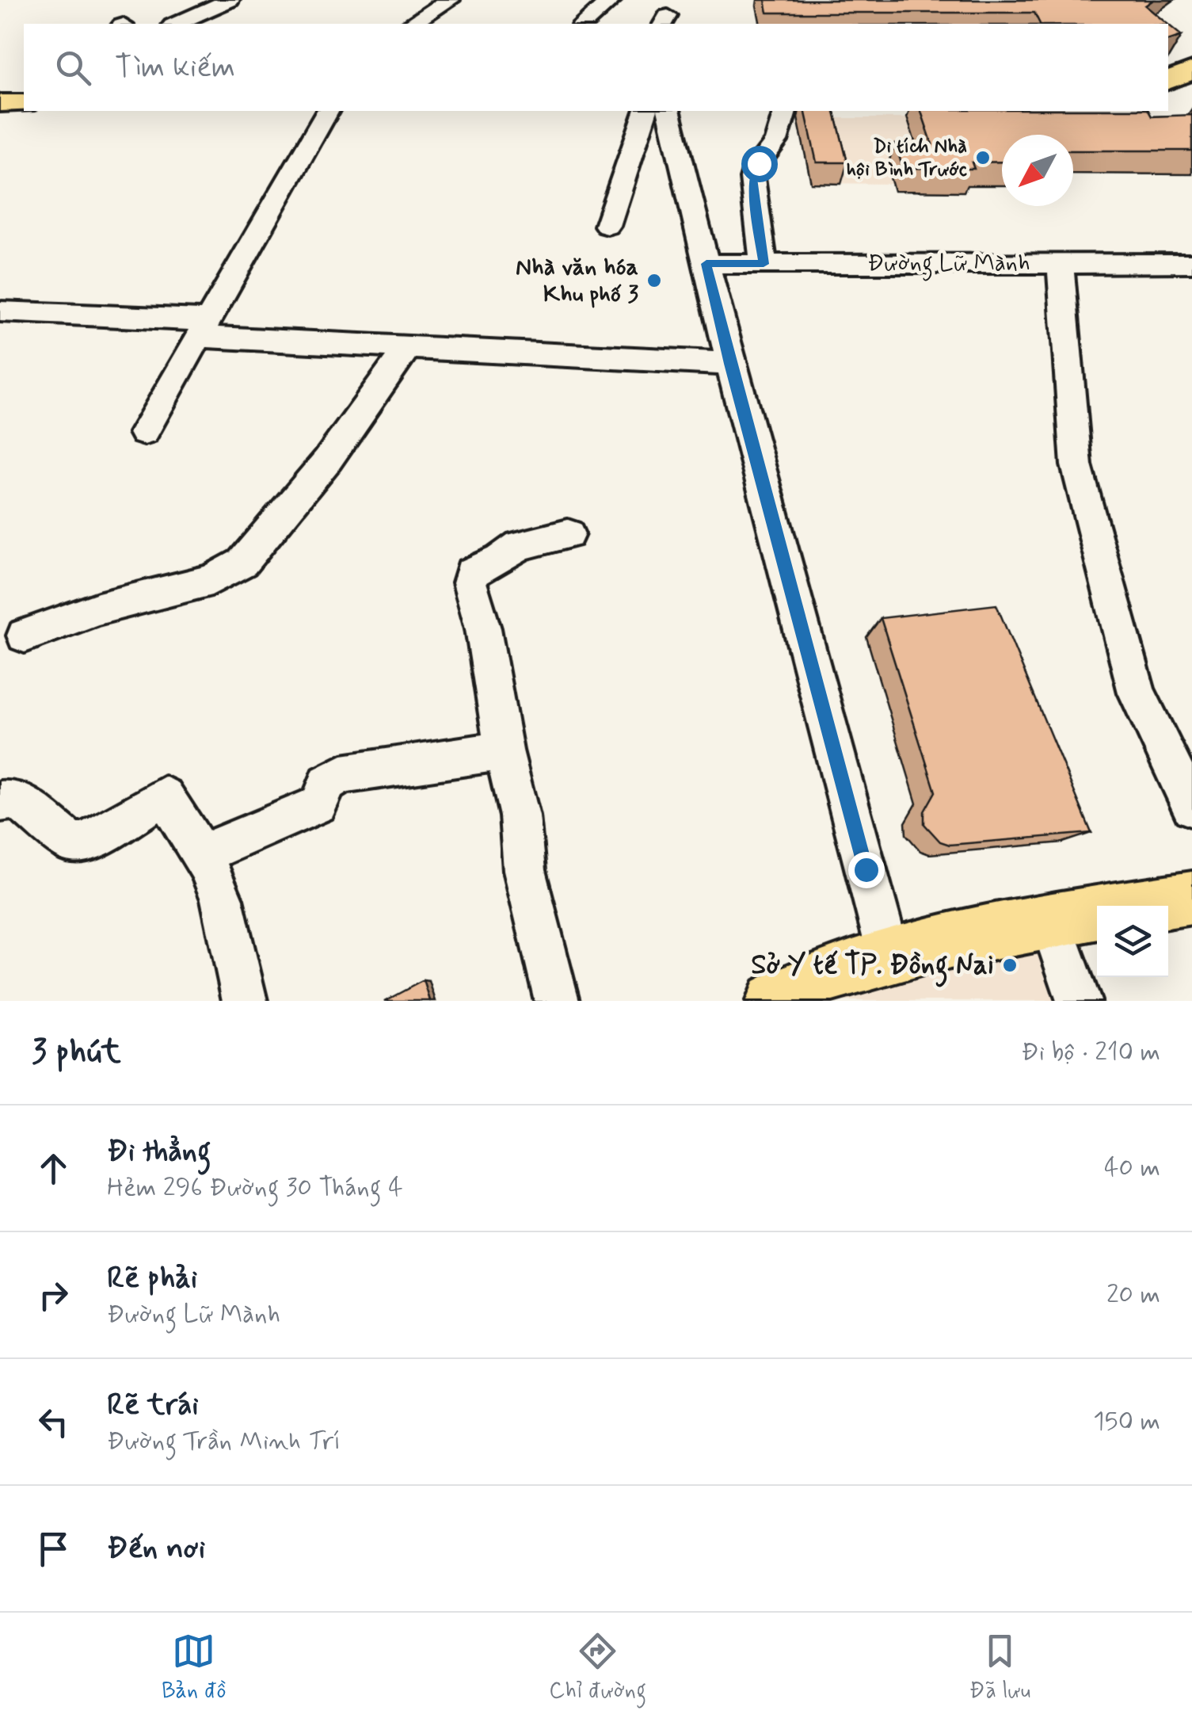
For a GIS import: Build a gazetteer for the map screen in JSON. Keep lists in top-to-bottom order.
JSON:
{
  "streets": {
    "street": ["Đường Lữ Mành"]
  },
  "places": ["Di tích Nhà hội Bình Trước", "Nhà văn hóa Khu phố 3", "Sở Y tế TP. Đồng Nai"],
  "north": "bottom left",
  "page": {
    "search": "Tìm kiếm",
    "heading": ["3 phút", "Đi bộ · 210 m"],
    "list": [
      ["Đi thẳng", "Hẻm 296 Đường 30 Tháng 4", "40 m"],
      ["Rẽ phải", "Đường Lữ Mành", "20 m"],
      ["Rẽ trái", "Đường Trần Minh Trí", "150 m"],
      "Đến nơi"
    ],
    "nav": ["Bản đồ", "Chỉ đường", "Đã lưu"]
  }
}
